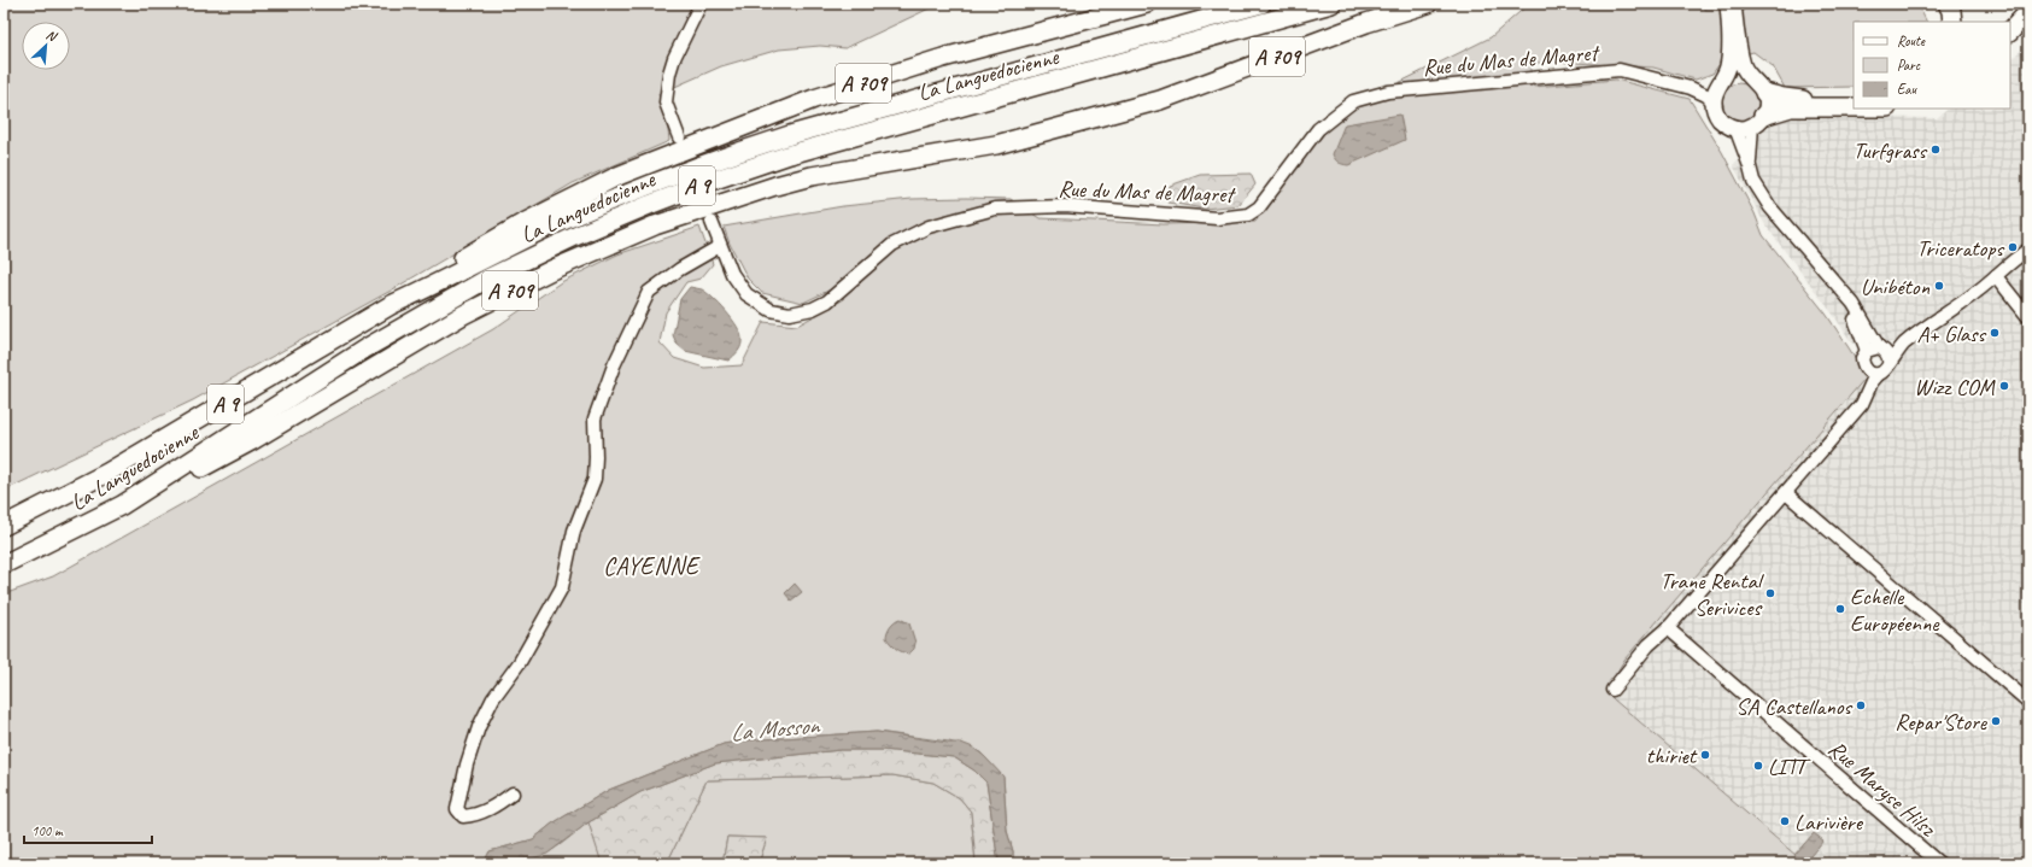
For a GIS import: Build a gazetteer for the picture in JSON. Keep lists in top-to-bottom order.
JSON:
{
  "streets": {
    "highway": ["A 709", "La Languedocienne", "A 9"],
    "street": ["Rue du Mas de Magret", "Rue Maryse Hilsz"]
  },
  "crossings": [
    ["A 709", "La Languedocienne"]
  ],
  "districts": ["CAYENNE"],
  "water": ["La Mosson"],
  "places": [
    "Turfgrass",
    "Triceratops",
    "Unibéton",
    "A+ Glass",
    "Wizz COM",
    "Trane Rental Serivices",
    "Echelle Européenne",
    "SA Castellanos",
    "Repar'Store",
    "thiriet",
    "LITT",
    "Larivière"
  ],
  "legend": ["Route", "Parc", "Eau"],
  "scale_bar": "100 m",
  "north": "top right"
}
